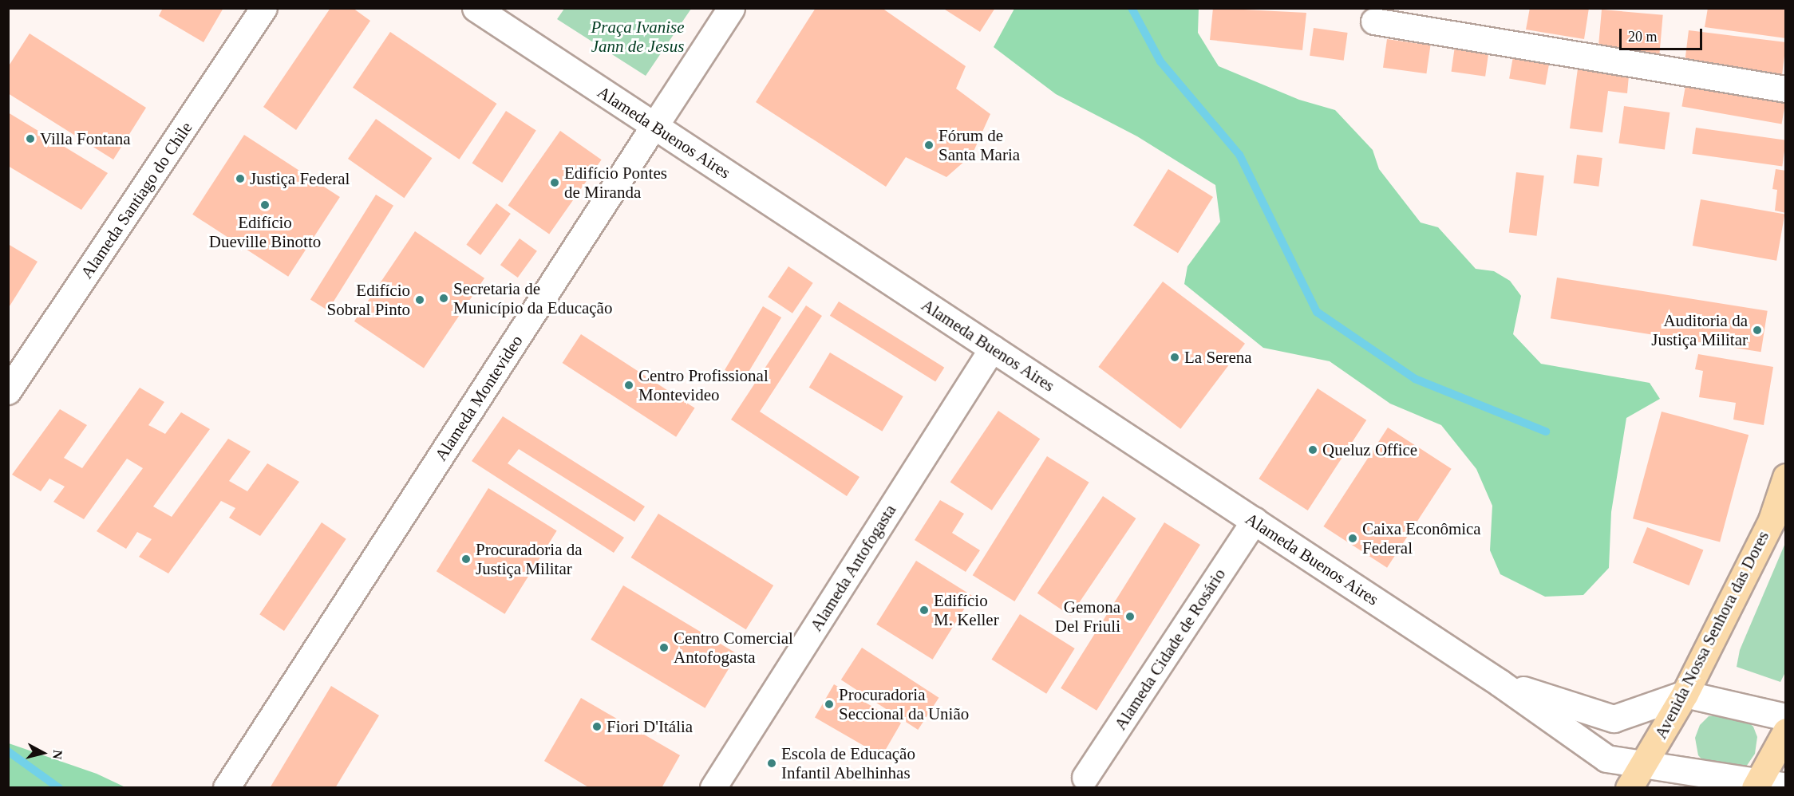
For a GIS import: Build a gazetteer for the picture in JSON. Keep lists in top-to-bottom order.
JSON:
{
  "streets": {
    "main road": ["Avenida Nossa Senhora das Dores"],
    "street": [
      "Alameda Buenos Aires",
      "Alameda Santiago do Chile",
      "Alameda Montevideo",
      "Alameda Antofogasta",
      "Alameda Cidade de Rosário"
    ]
  },
  "crossings": [
    ["Alameda Buenos Aires", "Alameda Montevideo"],
    ["Alameda Buenos Aires", "Alameda Antofogasta"],
    ["Alameda Buenos Aires", "Avenida Nossa Senhora das Dores"],
    ["Alameda Buenos Aires", "Alameda Cidade de Rosário"]
  ],
  "parks": ["Praça Ivanise Jann de Jesus"],
  "places": [
    "Villa Fontana",
    "Fórum de Santa Maria",
    "Justiça Federal",
    "Edifício Pontes de Miranda",
    "Edifício Dueville Binotto",
    "Secretaria de Município da Educação",
    "Edifício Sobral Pinto",
    "Auditoria da Justiça Militar",
    "La Serena",
    "Centro Profissional Montevideo",
    "Queluz Office",
    "Caixa Econômica Federal",
    "Procuradoria da Justiça Militar",
    "Edifício M. Keller",
    "Gemona Del Friuli",
    "Centro Comercial Antofogasta",
    "Procuradoria Seccional da União",
    "Fiori D'Itália",
    "Escola de Educação Infantil Abelhinhas"
  ],
  "scale_bar": "20 m",
  "north": "right"
}
